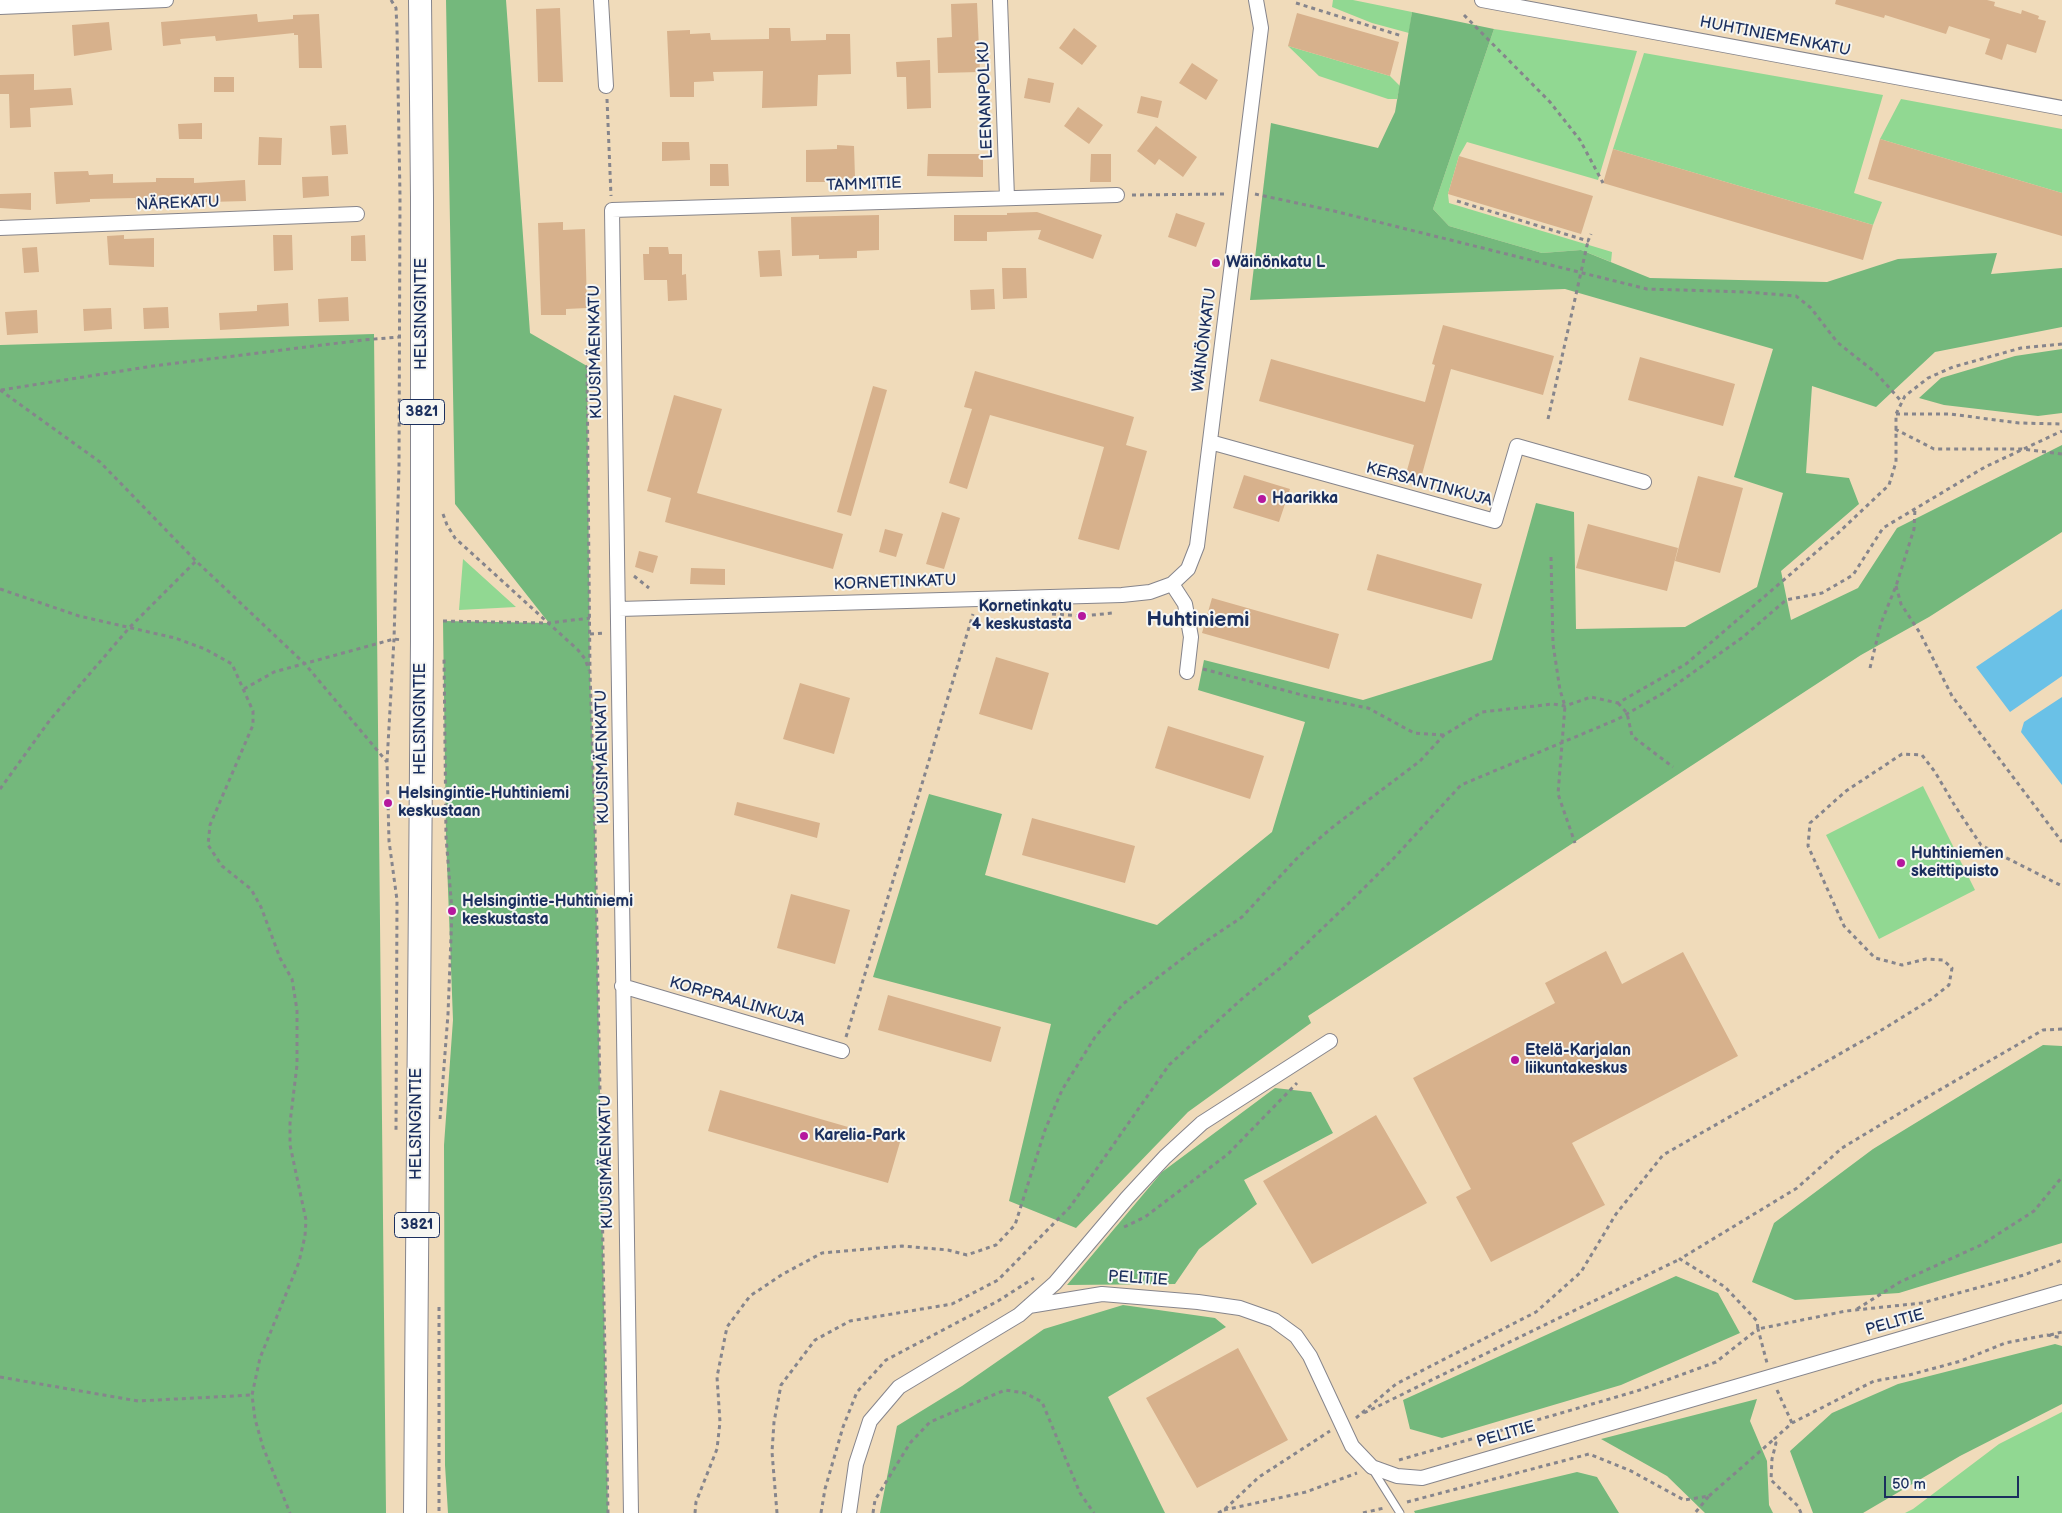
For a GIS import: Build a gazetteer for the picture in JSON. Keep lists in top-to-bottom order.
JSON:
{
  "streets": {
    "main road": ["HELSINGINTIE", "3821"],
    "street": [
      "HUHTINIEMENKATU",
      "LEENANPOLKU",
      "TAMMITIE",
      "NÄREKATU",
      "WÄINÖNKATU",
      "KUUSIMÄENKATU",
      "KERSANTINKUJA",
      "KORNETINKATU",
      "KORPRAALINKUJA",
      "PELITIE"
    ]
  },
  "crossings": [
    ["LEENANPOLKU", "TAMMITIE"],
    ["TAMMITIE", "KUUSIMÄENKATU"],
    ["WÄINÖNKATU", "KERSANTINKUJA"],
    ["WÄINÖNKATU", "KORNETINKATU"],
    ["KUUSIMÄENKATU", "KORNETINKATU"],
    ["KUUSIMÄENKATU", "KORPRAALINKUJA"]
  ],
  "districts": ["Huhtiniemi"],
  "places": [
    "Wäinönkatu L",
    "Haarikka",
    "Kornetinkatu 4 keskustasta",
    "Helsingintie-Huhtiniemi keskustaan",
    "Huhtiniemen skeittipuisto",
    "Helsingintie-Huhtiniemi keskustasta",
    "Etelä-Karjalan liikuntakeskus",
    "Karelia-Park"
  ],
  "scale_bar": "50 m"
}
